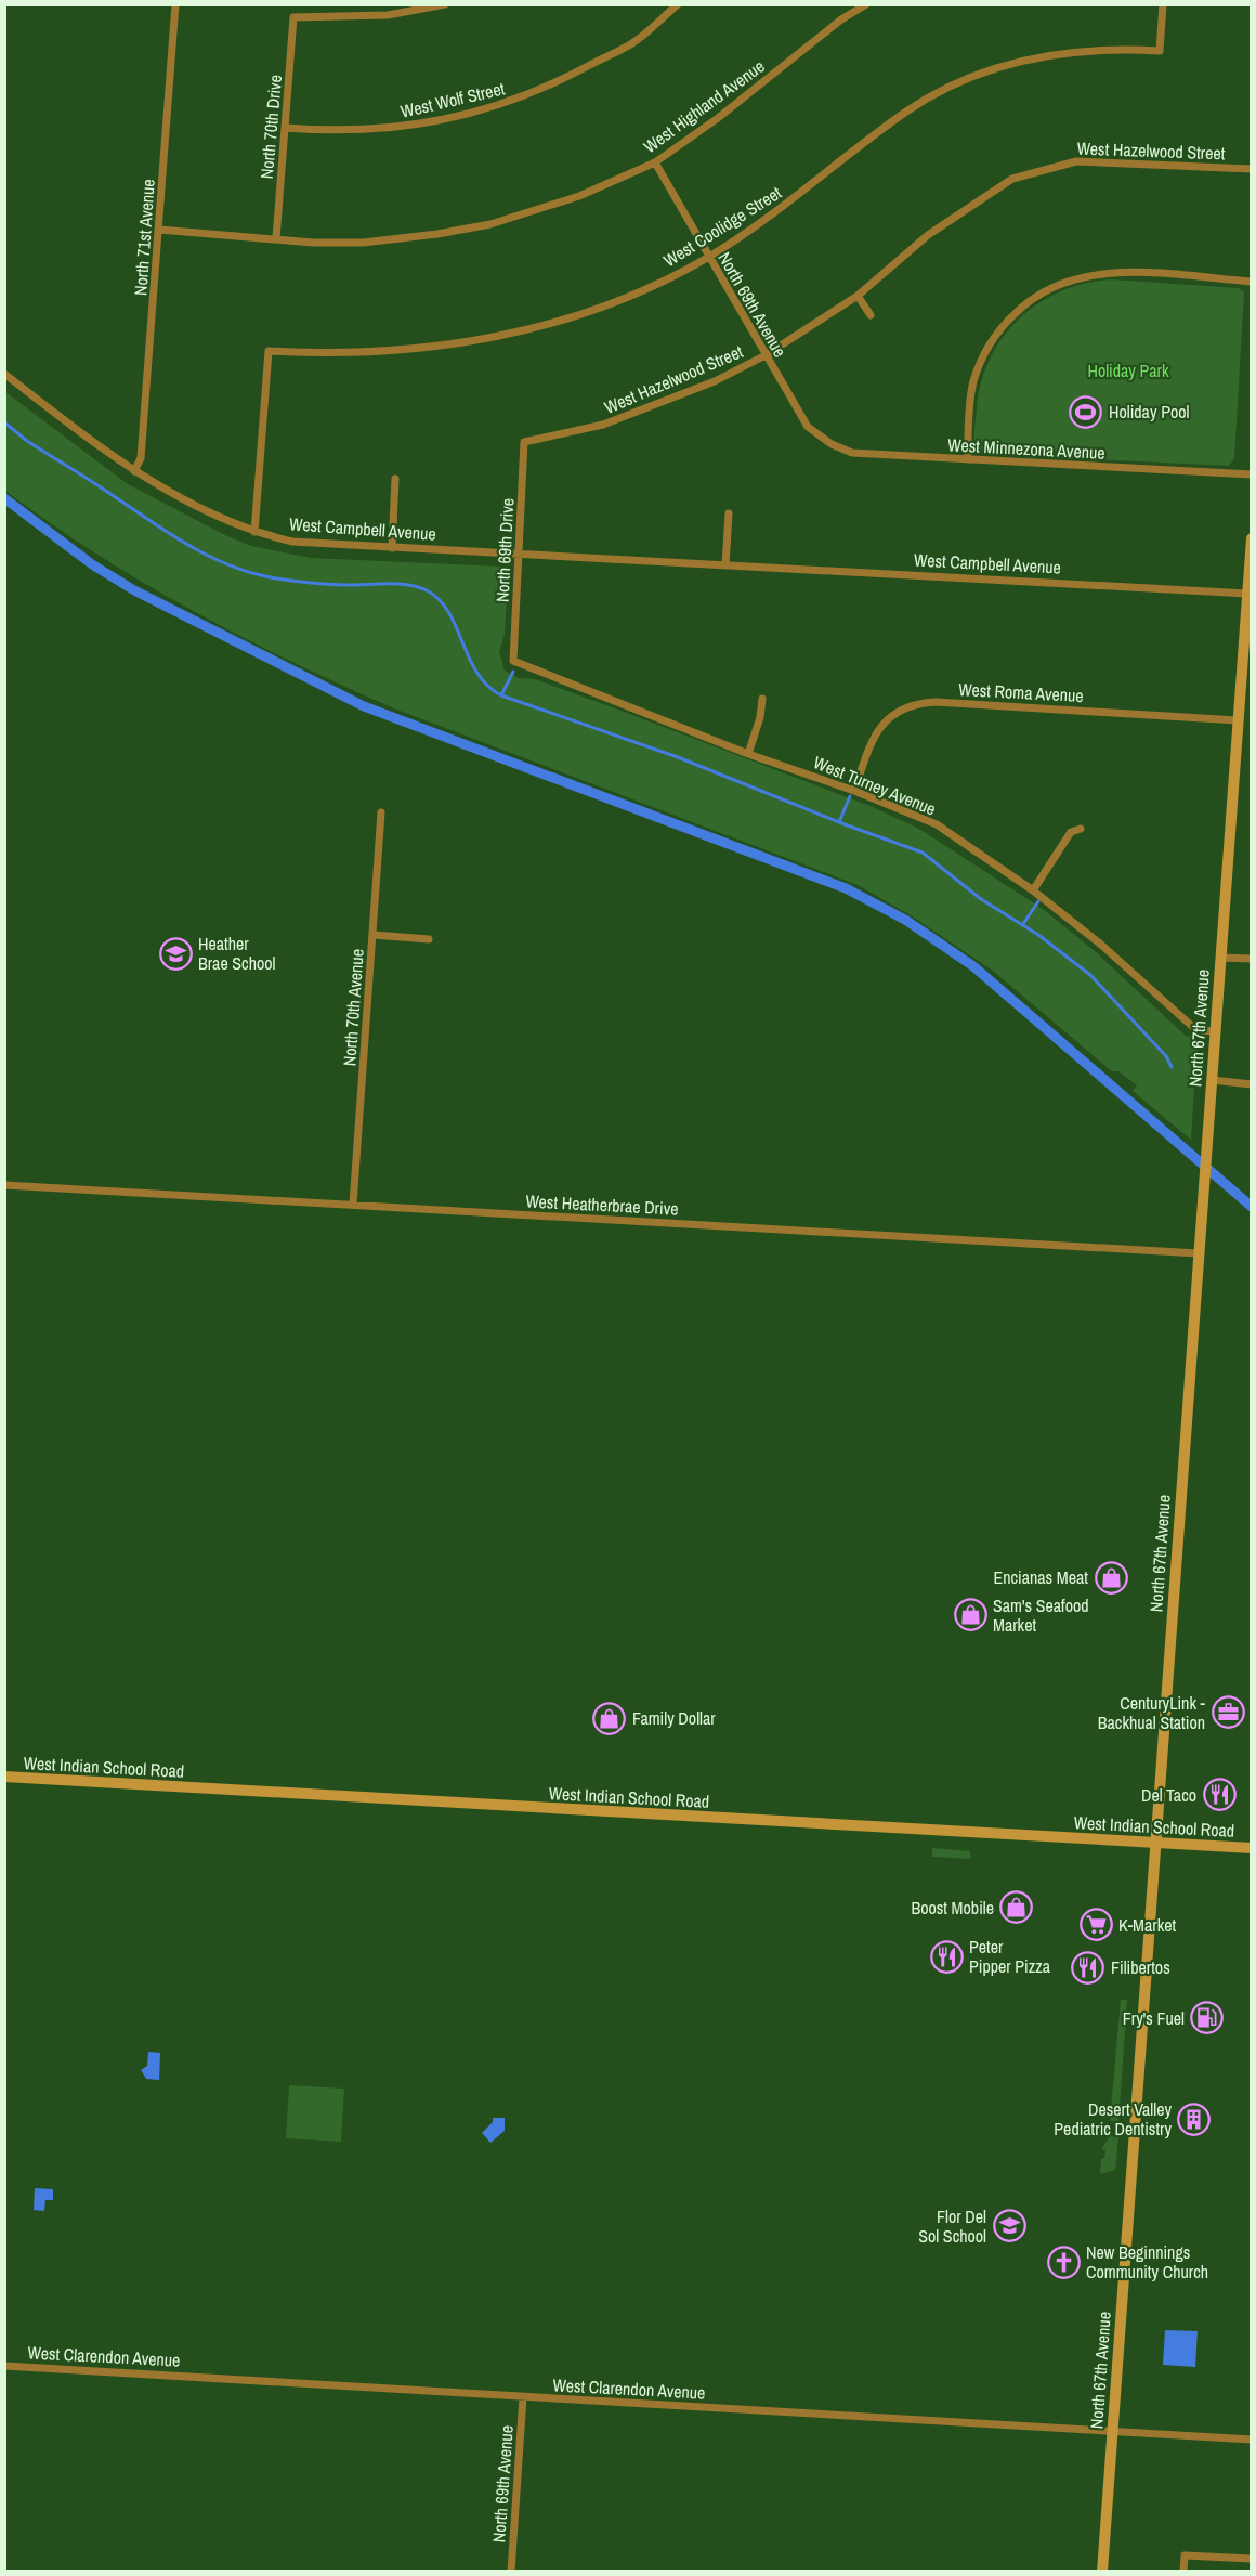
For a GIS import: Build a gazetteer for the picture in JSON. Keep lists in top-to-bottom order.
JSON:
{
  "streets": {
    "main road": ["North 67th Avenue", "West Indian School Road"],
    "street": [
      "West Wolf Street",
      "West Highland Avenue",
      "North 70th Drive",
      "West Hazelwood Street",
      "West Coolidge Street",
      "North 71st Avenue",
      "North 69th Avenue",
      "West Minnezona Avenue",
      "West Campbell Avenue",
      "North 69th Drive",
      "West Roma Avenue",
      "West Turney Avenue",
      "North 70th Avenue",
      "West Heatherbrae Drive",
      "West Clarendon Avenue"
    ]
  },
  "crossings": [
    ["West Wolf Street", "North 70th Drive"],
    ["West Highland Avenue", "North 70th Drive"],
    ["West Highland Avenue", "North 71st Avenue"],
    ["West Highland Avenue", "North 69th Avenue"],
    ["West Hazelwood Street", "North 69th Avenue"],
    ["West Hazelwood Street", "North 69th Drive"],
    ["West Coolidge Street", "North 69th Avenue"],
    ["West Coolidge Street", "West Campbell Avenue"],
    ["North 71st Avenue", "West Campbell Avenue"],
    ["North 69th Avenue", "West Minnezona Avenue"],
    ["North 69th Avenue", "West Clarendon Avenue"],
    ["West Campbell Avenue", "North 69th Drive"],
    ["West Campbell Avenue", "North 67th Avenue"],
    ["North 69th Drive", "West Turney Avenue"],
    ["West Roma Avenue", "West Turney Avenue"],
    ["West Roma Avenue", "North 67th Avenue"],
    ["West Turney Avenue", "North 67th Avenue"],
    ["North 70th Avenue", "West Heatherbrae Drive"],
    ["North 67th Avenue", "West Heatherbrae Drive"],
    ["North 67th Avenue", "West Indian School Road"],
    ["North 67th Avenue", "West Clarendon Avenue"]
  ],
  "parks": ["Holiday Park"],
  "places": {
    "sports": ["Holiday Pool"],
    "school or university": ["Heather Brae School", "Flor Del Sol School"],
    "shop": [
      "Encianas Meat",
      "Sam's Seafood Market",
      "Family Dollar",
      "Boost Mobile"
    ],
    "office": ["CenturyLink - Backhual Station"],
    "restaurant": ["Del Taco", "Peter Pipper Pizza", "Filibertos"],
    "supermarket": ["K-Market"],
    "fuel station": ["Fry's Fuel"],
    "building": ["Desert Valley Pediatric Dentistry"],
    "church": ["New Beginnings Community Church"]
  }
}
